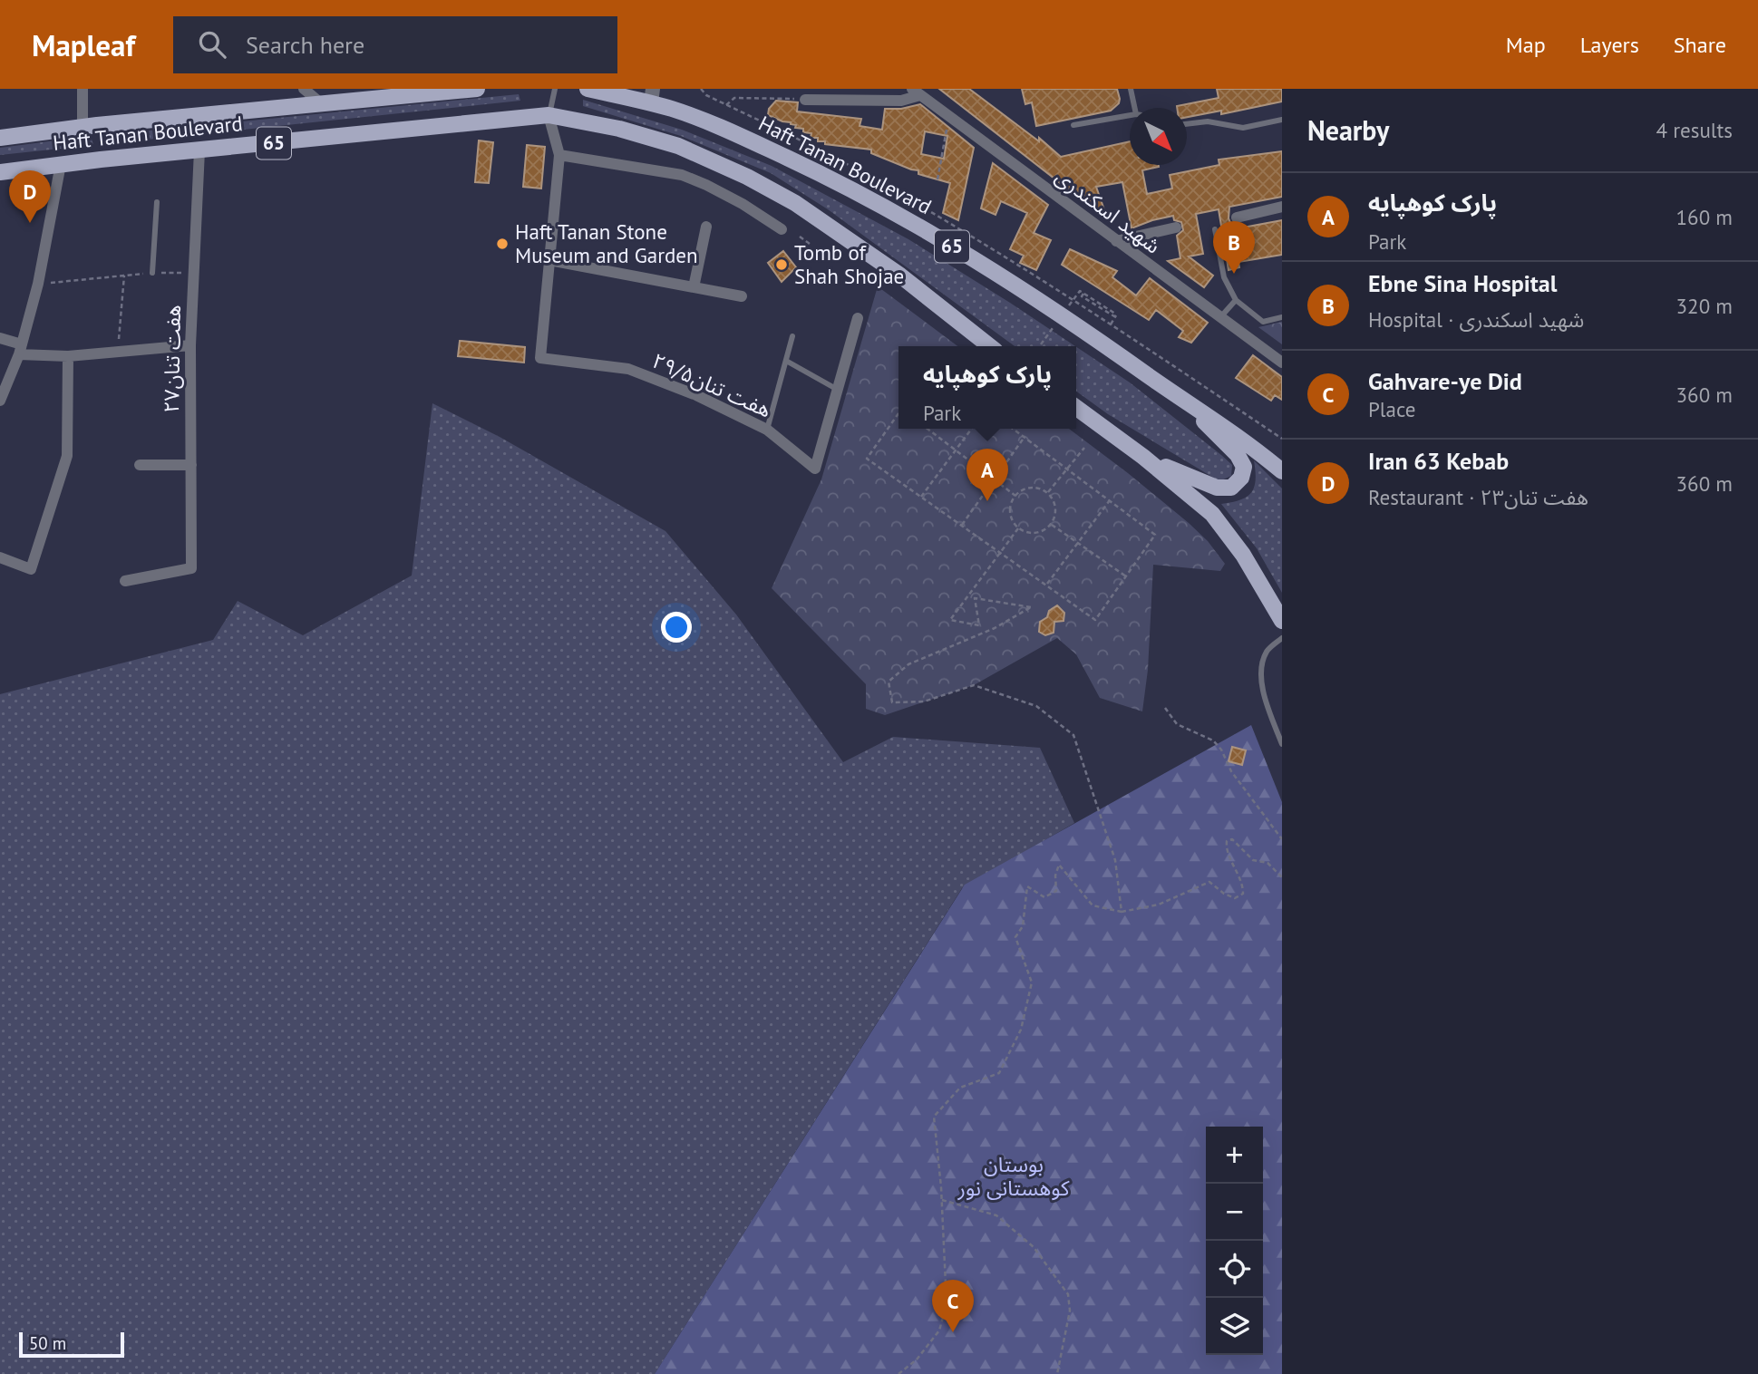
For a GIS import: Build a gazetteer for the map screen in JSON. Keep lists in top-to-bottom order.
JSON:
{
  "streets": {
    "main road": ["Haft Tanan Boulevard", "65"],
    "street": ["شهید اسکندری", "هفت تنان۲۷", "۲۹/۵هفت تنان"]
  },
  "crossings": [
    ["Haft Tanan Boulevard", "هفت تنان۲۷"]
  ],
  "parks": ["بوستان کوهستانی نور"],
  "places": ["Haft Tanan Stone Museum and Garden", "Tomb of Shah Shojae"],
  "scale_bar": "50 m",
  "north": "bottom right",
  "page": {
    "header": "Mapleaf",
    "search": "Search here",
    "nav": ["Map", "Layers", "Share"],
    "heading": ["Nearby", "4 results"],
    "pins": [
      "D",
      "B",
      "A",
      "C"
    ],
    "list": [
      {
        "mark": "A",
        "name": "پارک کوهپایه",
        "note": "Park",
        "value": "160 m"
      },
      {
        "mark": "B",
        "name": "Ebne Sina Hospital",
        "note": "Hospital · شهید اسکندری",
        "value": "320 m"
      },
      {
        "mark": "C",
        "name": "Gahvare-ye Did",
        "note": "Place",
        "value": "360 m"
      },
      {
        "mark": "D",
        "name": "Iran 63 Kebab",
        "note": "Restaurant · هفت تنان۲۳",
        "value": "360 m"
      }
    ],
    "popup": ["پارک کوهپایه", "Park"],
    "map_buttons": ["+", "−"],
    "scale": "50 m"
  }
}
